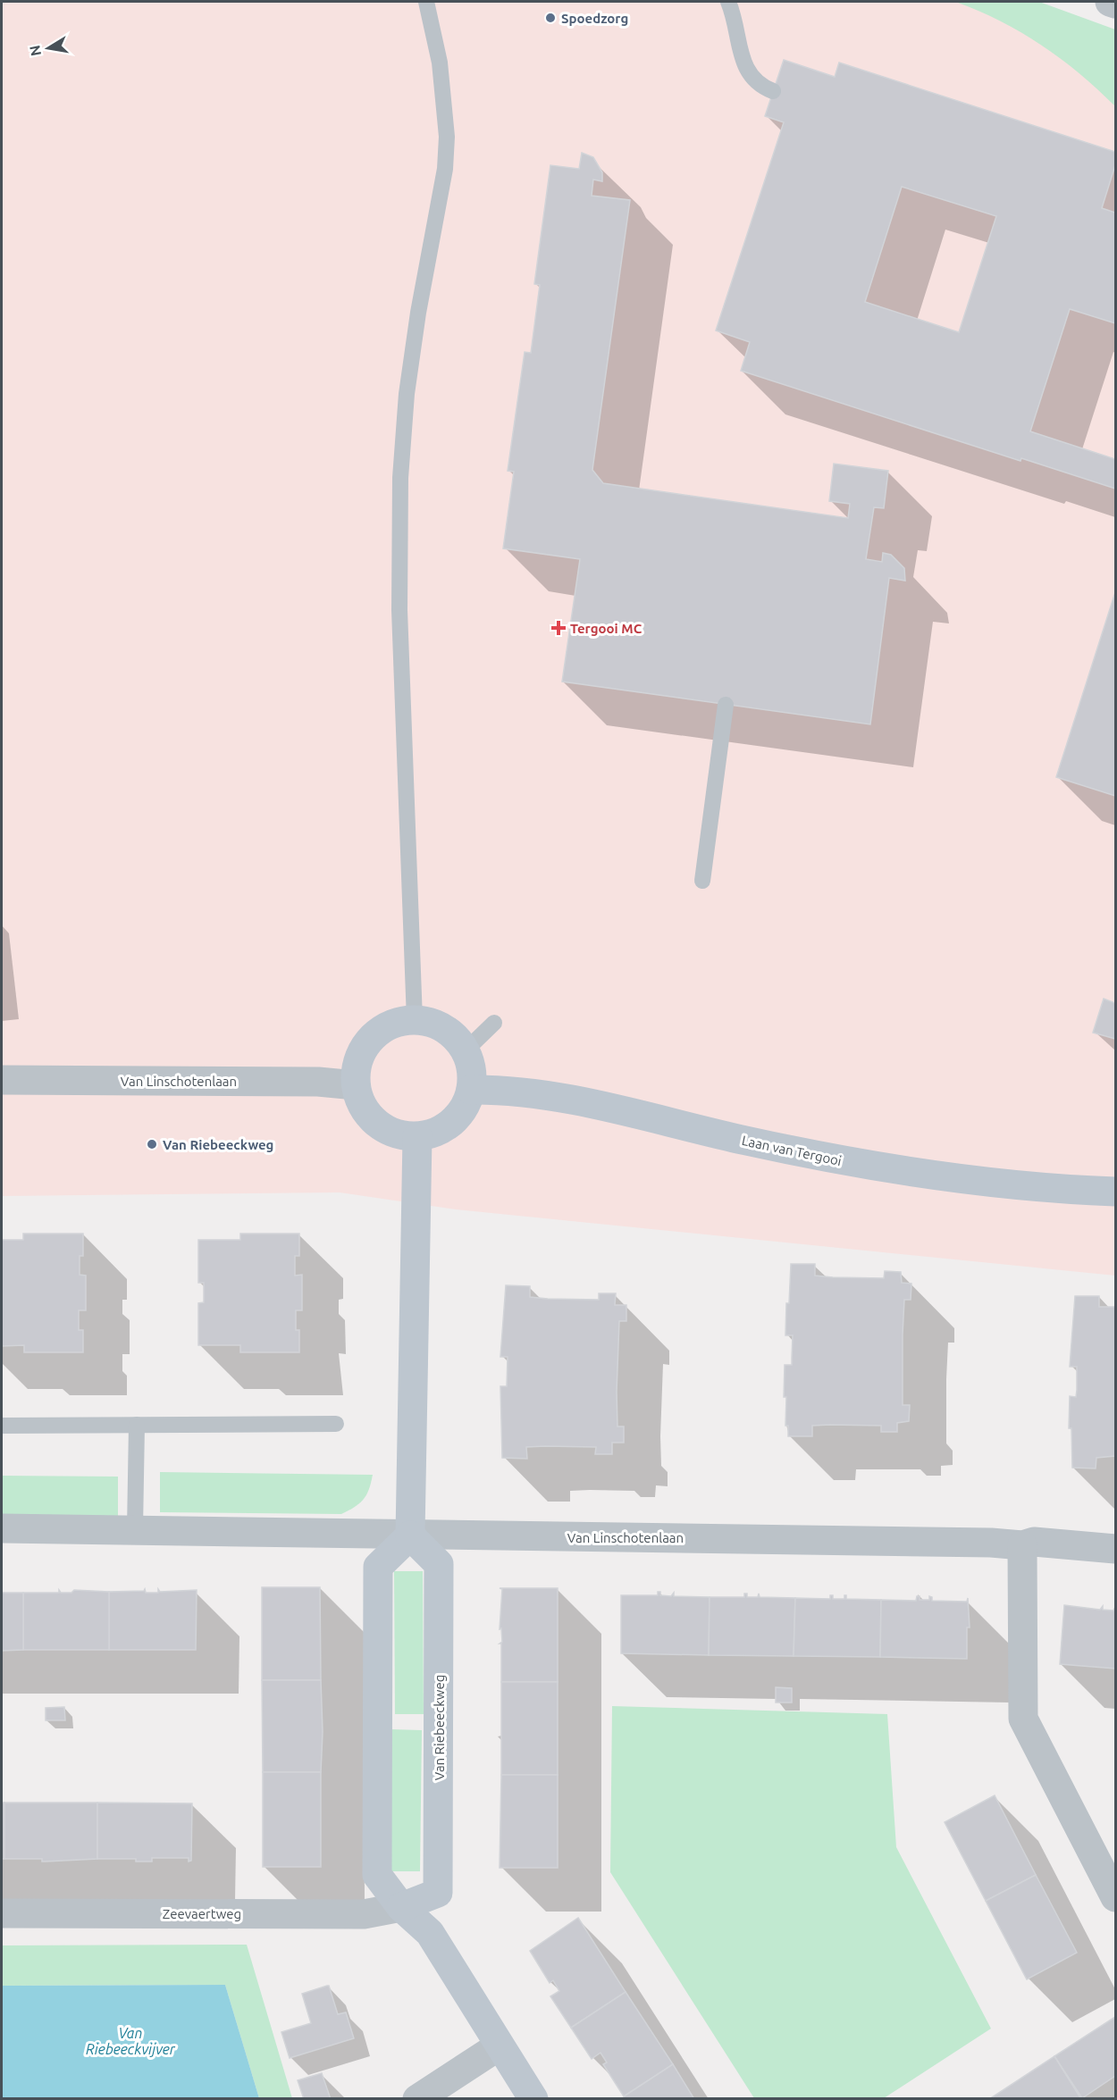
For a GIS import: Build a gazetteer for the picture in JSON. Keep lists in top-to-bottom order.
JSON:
{
  "streets": {
    "street": [
      "Van Linschotenlaan",
      "Laan van Tergooi",
      "Van Riebeeckweg",
      "Zeevaertweg"
    ]
  },
  "crossings": [
    ["Van Linschotenlaan", "Laan van Tergooi"],
    ["Van Linschotenlaan", "Van Riebeeckweg"],
    ["Van Riebeeckweg", "Zeevaertweg"]
  ],
  "water": ["Van Riebeeckvijver"],
  "places": {
    "other": ["Spoedzorg", "Van Riebeeckweg"],
    "health": ["Tergooi MC"]
  },
  "north": "left"
}
